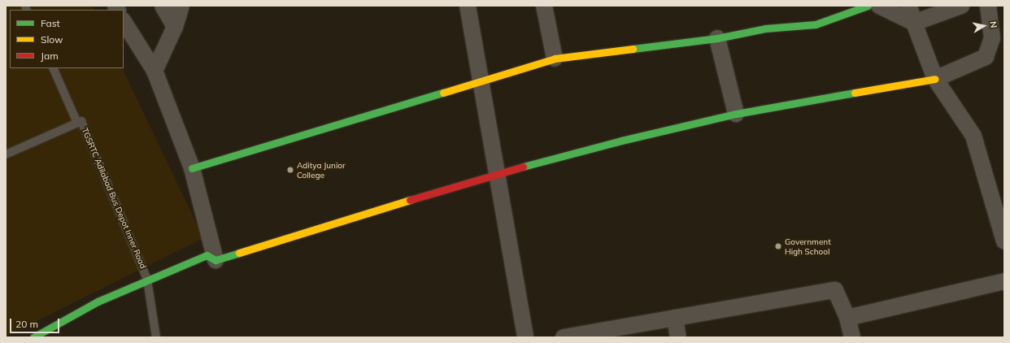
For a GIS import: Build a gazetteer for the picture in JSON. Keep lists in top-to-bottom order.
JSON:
{
  "streets": {
    "lane": ["TGSRTC Adilabad Bus Depot Inner Road"]
  },
  "places": ["Aditya Junior College", "Government High School"],
  "legend": ["Fast", "Slow", "Jam"],
  "scale_bar": "20 m",
  "north": "right"
}
